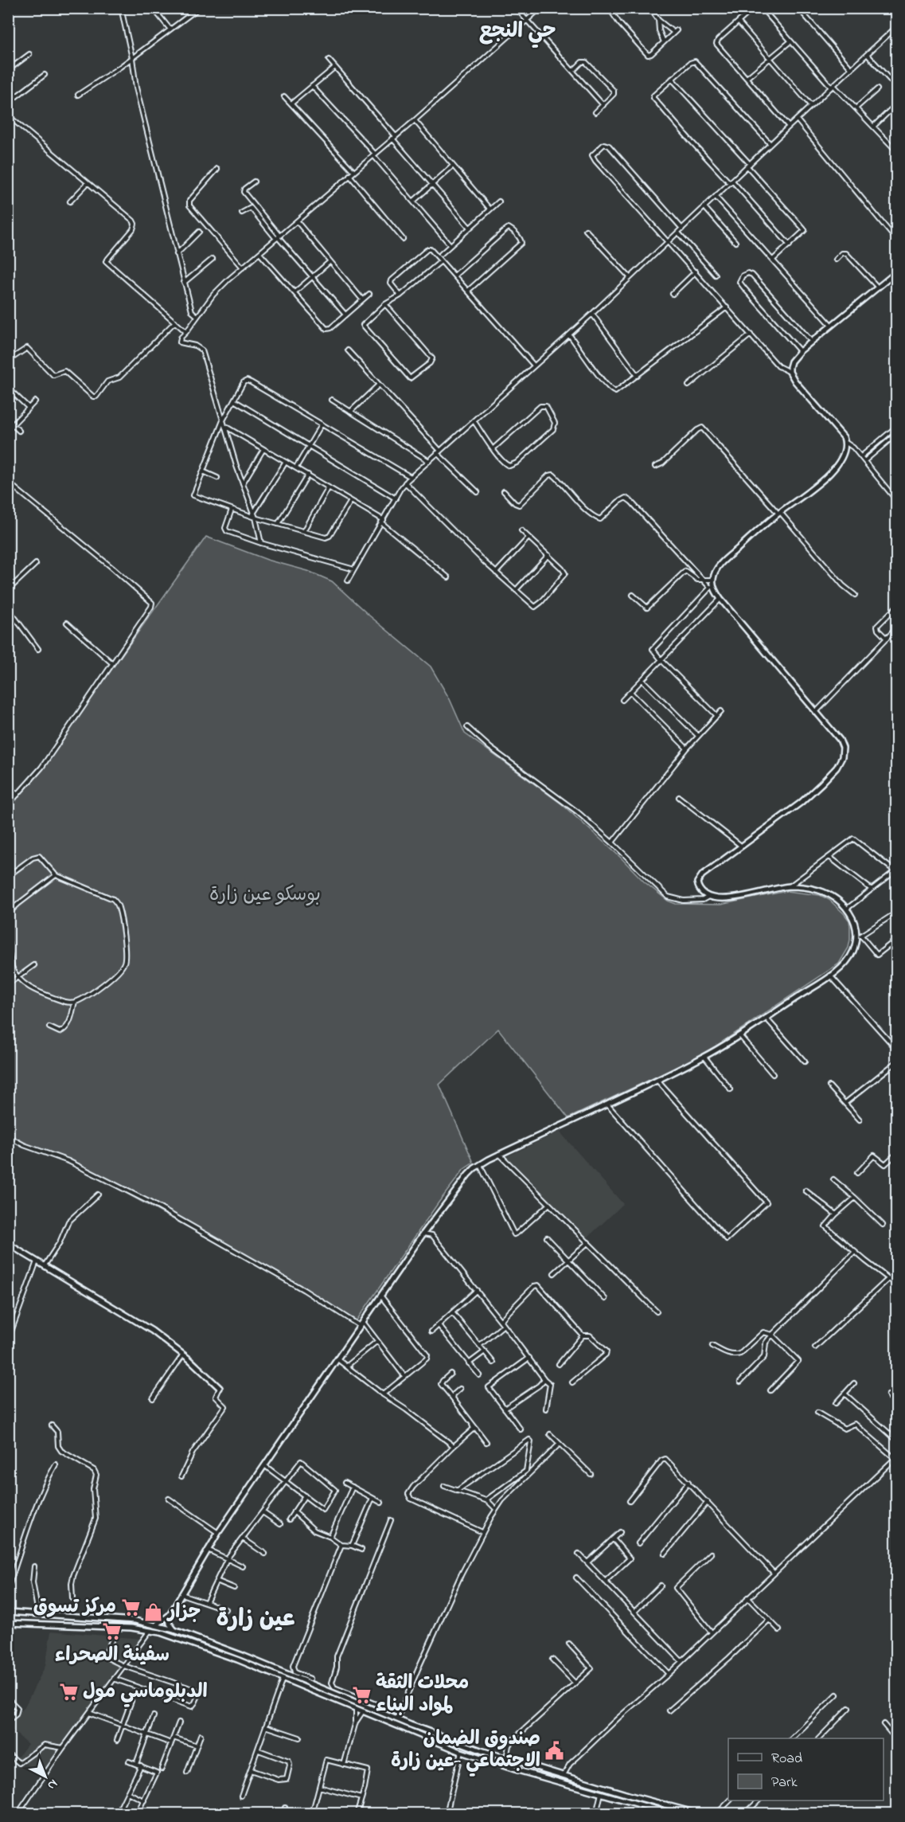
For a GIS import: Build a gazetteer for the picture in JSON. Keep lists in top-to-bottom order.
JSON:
{
  "districts": ["حي النجع", "عين زارة"],
  "parks": ["بوسكو عين زارة"],
  "places": {
    "supermarket": [
      "مركز تسوق",
      "سفينة الصحراء",
      "الدبلوماسي مول",
      "محلات الثقة لمواد البناء"
    ],
    "shop": ["جزار"],
    "public building": ["صندوق الضمان الاجتماعي -عين زارة"]
  },
  "legend": ["Road", "Park"],
  "north": "bottom right"
}
